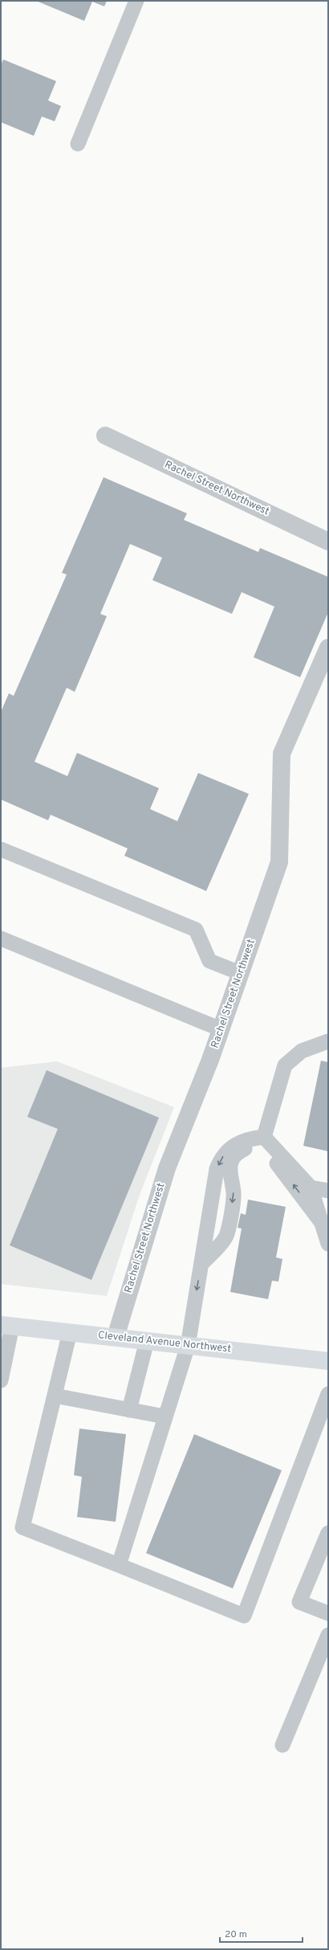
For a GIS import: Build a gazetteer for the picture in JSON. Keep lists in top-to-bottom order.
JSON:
{
  "streets": {
    "main road": ["Cleveland Avenue Northwest"],
    "street": ["Rachel Street Northwest"]
  },
  "crossings": [
    ["Rachel Street Northwest", "Cleveland Avenue Northwest"]
  ],
  "scale_bar": "20 m"
}
